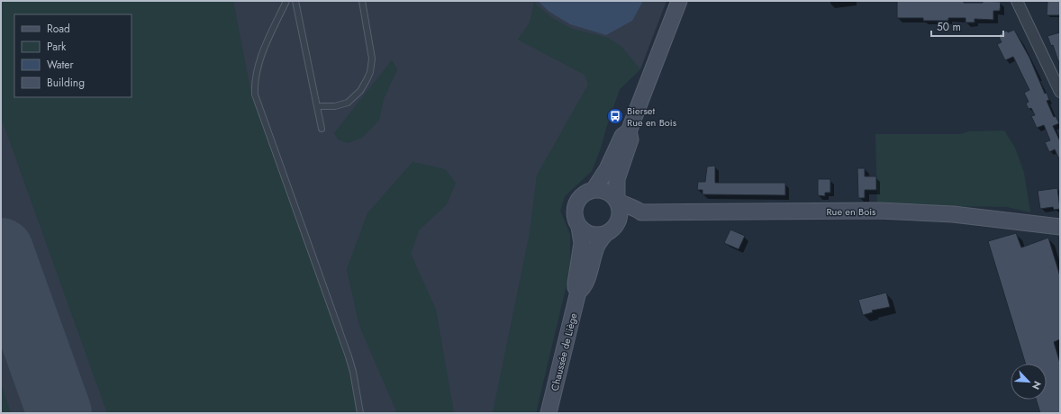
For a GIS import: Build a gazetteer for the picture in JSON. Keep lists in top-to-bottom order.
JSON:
{
  "streets": {
    "main road": ["Rue en Bois", "Chaussée de Liège"]
  },
  "crossings": [
    ["Rue en Bois", "Chaussée de Liège"]
  ],
  "places": {
    "bus stop": ["Bierset Rue en Bois"]
  },
  "legend": [
    "Road",
    "Park",
    "Water",
    "Building"
  ],
  "scale_bar": "50 m",
  "north": "bottom right"
}
